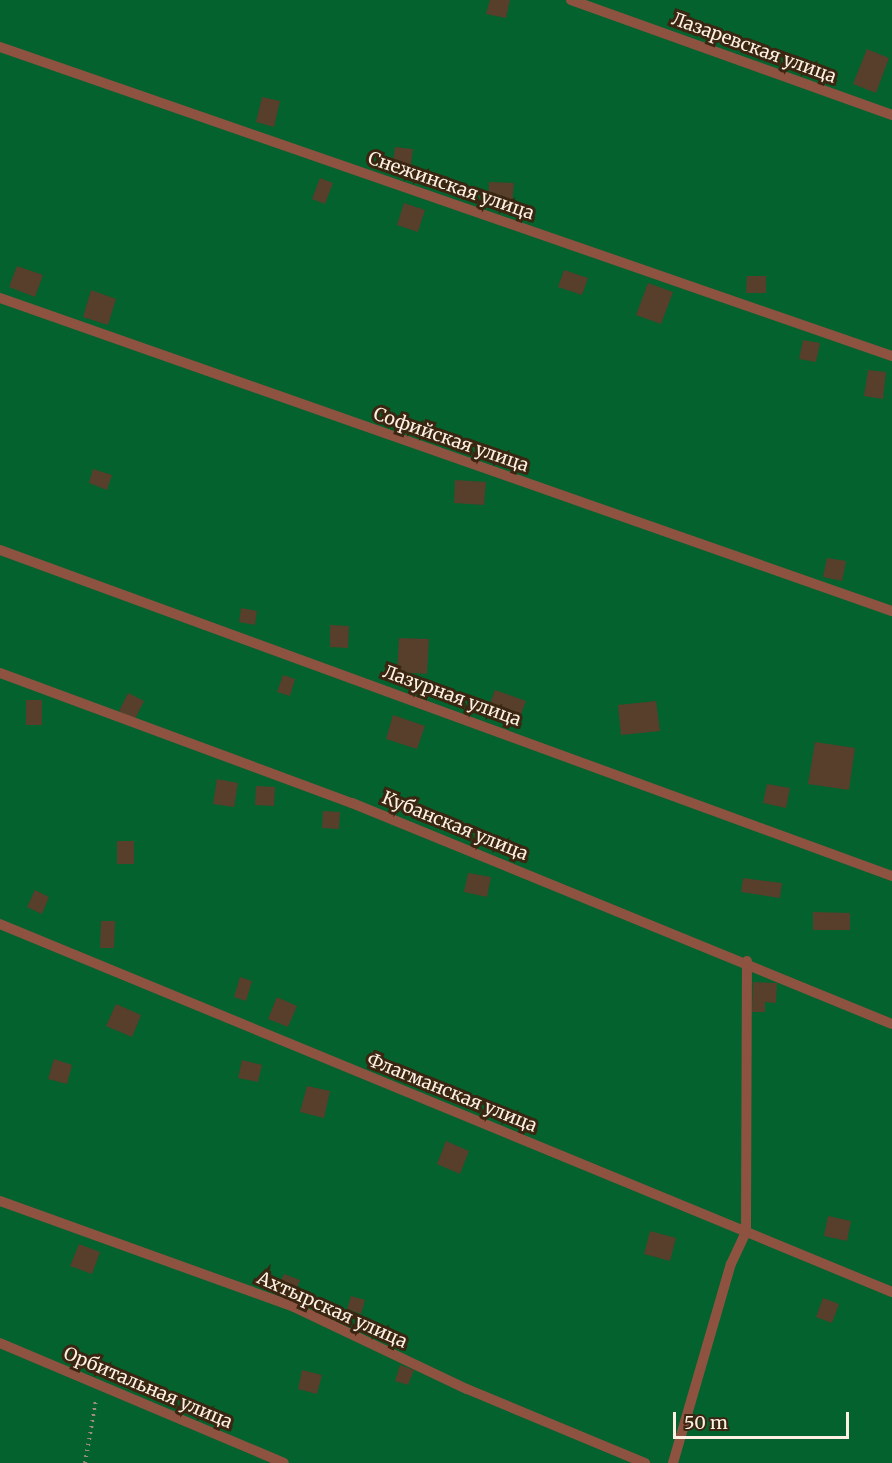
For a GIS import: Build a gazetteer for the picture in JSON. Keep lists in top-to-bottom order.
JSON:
{
  "streets": {
    "lane": [
      "Лазаревская улица",
      "Снежинская улица",
      "Софийская улица",
      "Лазурная улица",
      "Кубанская улица",
      "Флагманская улица",
      "Ахтырская улица",
      "Орбитальная улица"
    ]
  },
  "scale_bar": "50 m"
}
